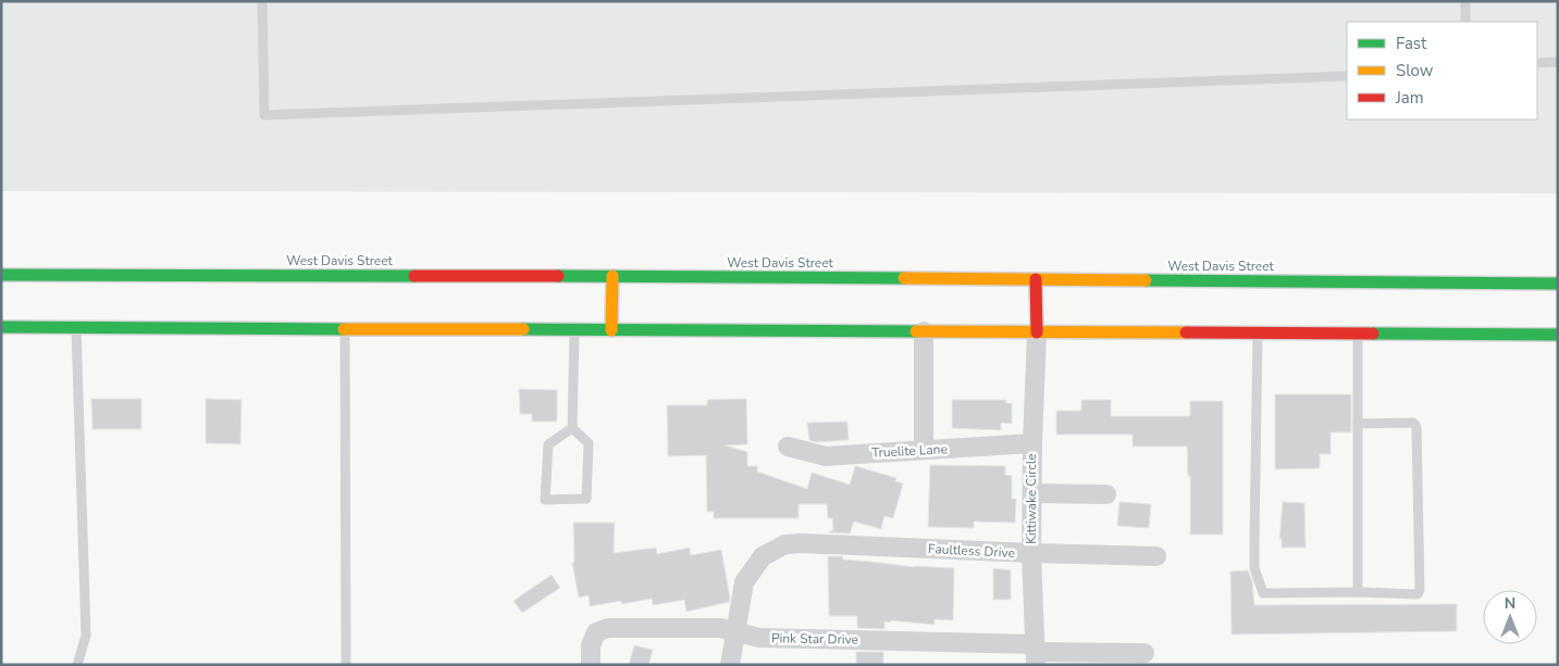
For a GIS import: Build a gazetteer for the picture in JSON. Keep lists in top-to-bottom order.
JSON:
{
  "streets": {
    "main road": ["West Davis Street"],
    "street": [
      "Truelite Lane",
      "Kittiwake Circle",
      "Faultless Drive",
      "Pink Star Drive"
    ]
  },
  "crossings": [
    ["Truelite Lane", "Kittiwake Circle"],
    ["Kittiwake Circle", "Faultless Drive"],
    ["Kittiwake Circle", "Pink Star Drive"],
    ["Faultless Drive", "Pink Star Drive"]
  ],
  "legend": ["Fast", "Slow", "Jam"],
  "north": "top"
}
